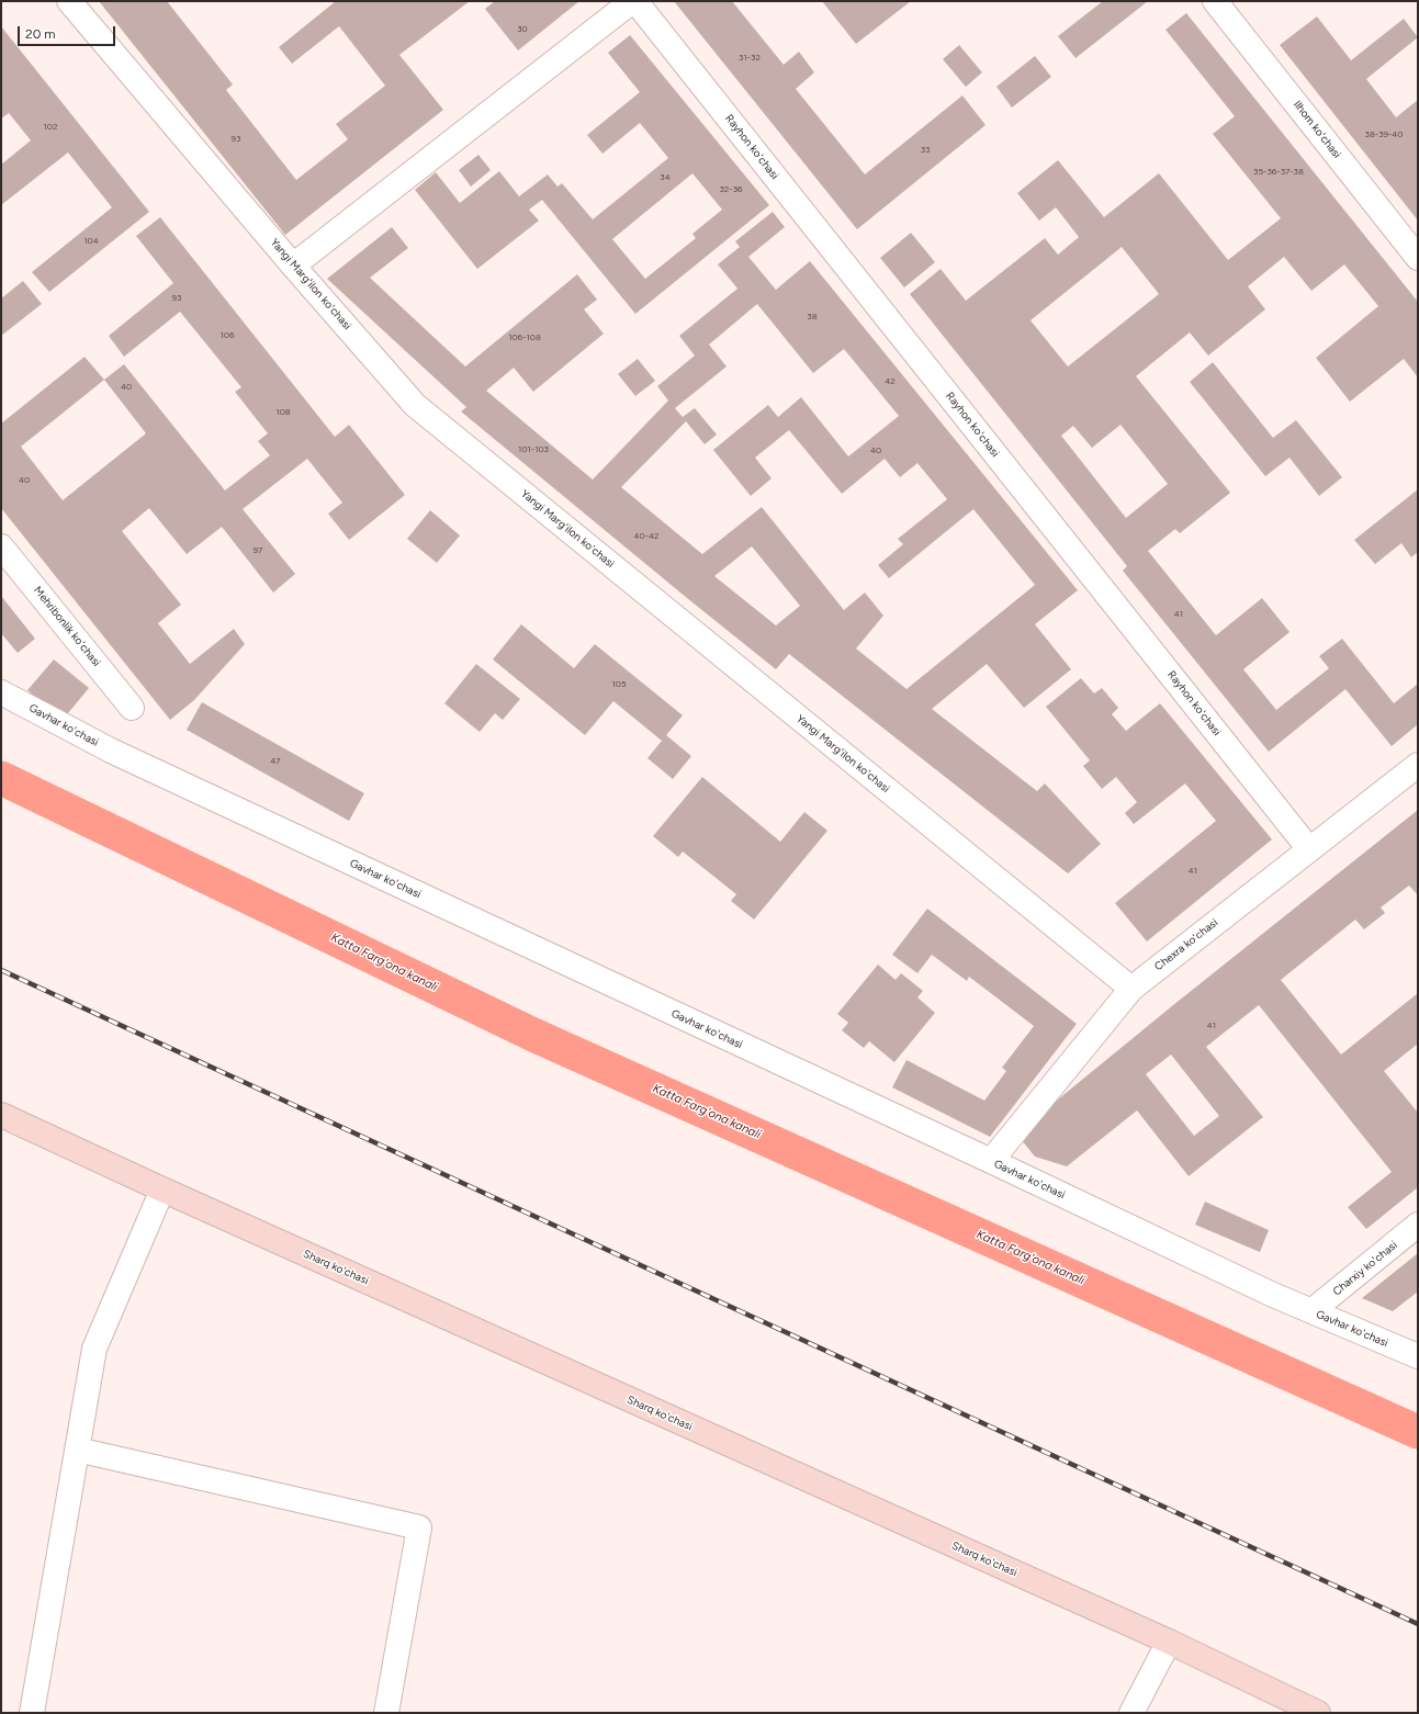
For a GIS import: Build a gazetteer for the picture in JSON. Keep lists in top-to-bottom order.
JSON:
{
  "streets": {
    "main road": ["Sharq ko'chasi"],
    "street": [
      "Ilhom koʻchasi",
      "Rayhon koʻchasi",
      "Yangi Margʻilon koʻchasi",
      "Mehribonlik koʻchasi",
      "Gavhar koʻchasi",
      "Chexra koʻchasi",
      "Charxiy koʻchasi"
    ]
  },
  "crossings": [
    ["Rayhon koʻchasi", "Chexra koʻchasi"],
    ["Yangi Margʻilon koʻchasi", "Chexra koʻchasi"],
    ["Gavhar koʻchasi", "Chexra koʻchasi"],
    ["Gavhar koʻchasi", "Charxiy koʻchasi"]
  ],
  "water": ["Katta Farg'ona kanali"],
  "house_numbers": [
    "30",
    "31-32",
    "102",
    "38-39-40",
    "93",
    "33",
    "35-36-37-38",
    "34",
    "32-36",
    "104",
    "93",
    "38",
    "106",
    "106-108",
    "42",
    "40",
    "108",
    "101-103",
    "40",
    "40",
    "40-42",
    "97",
    "41",
    "105",
    "47",
    "41",
    "41"
  ],
  "scale_bar": "20 m"
}
